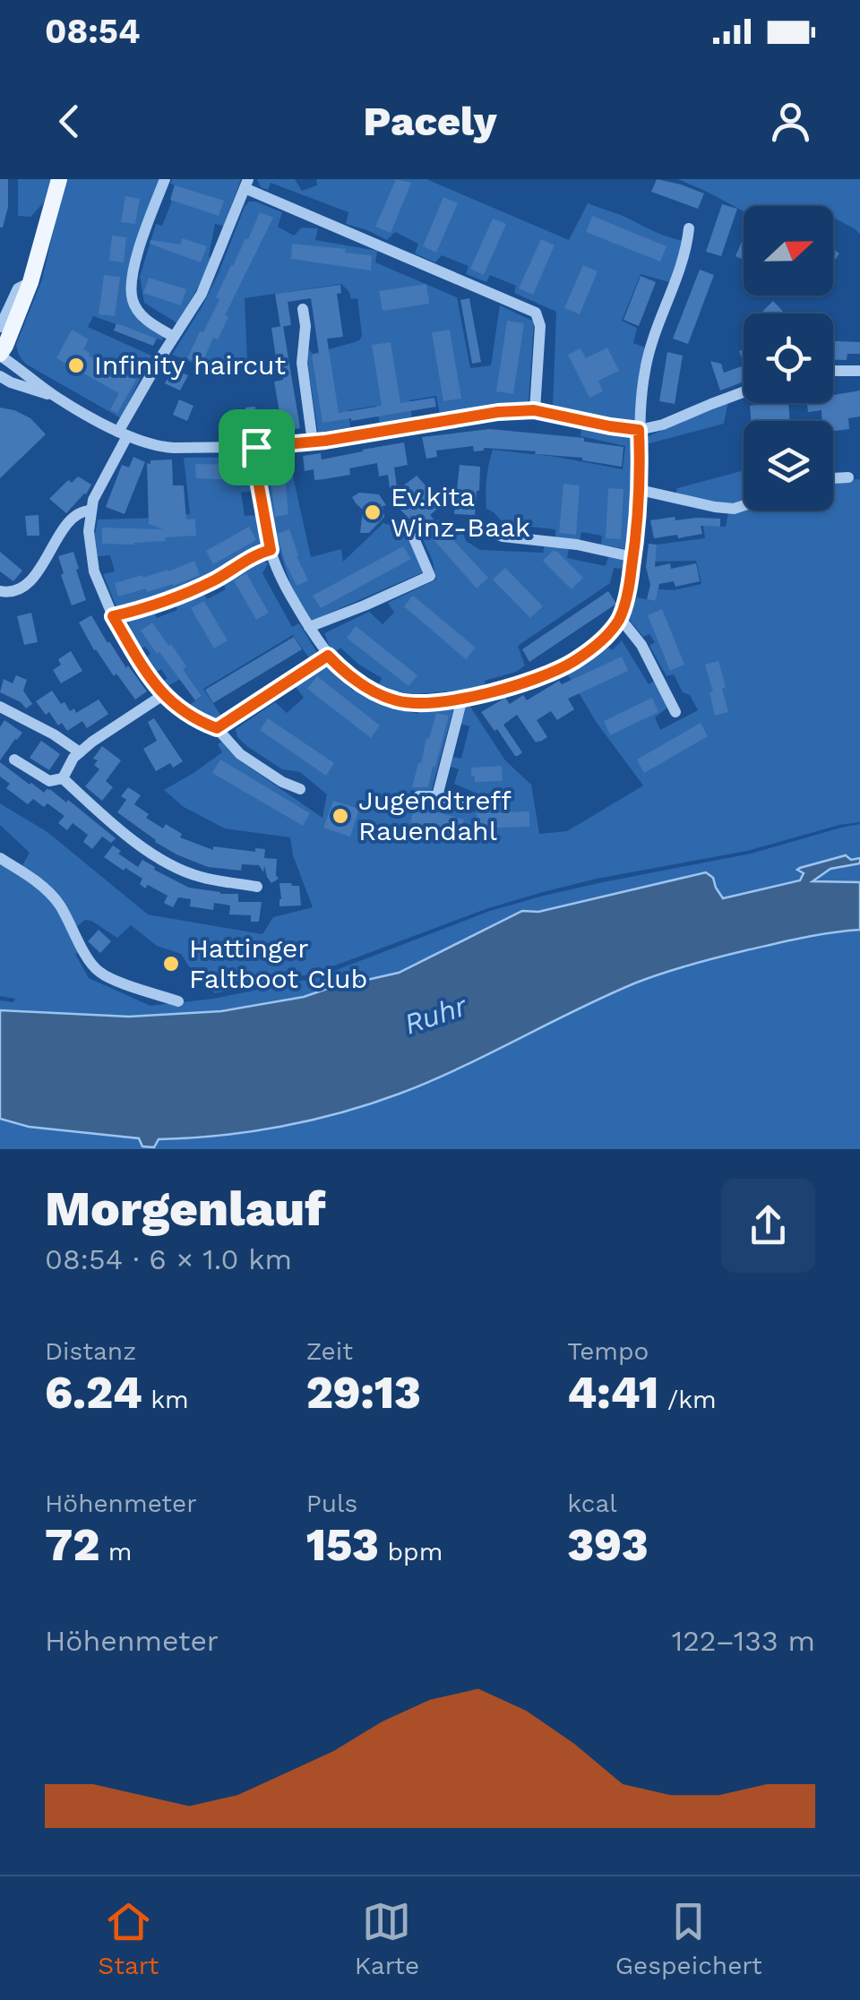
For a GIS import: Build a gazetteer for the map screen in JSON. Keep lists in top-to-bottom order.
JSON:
{
  "water": ["Ruhr"],
  "places": [
    "Infinity haircut",
    "Ev.kita Winz-Baak",
    "Jugendtreff Rauendahl",
    "Hattinger Faltboot Club"
  ],
  "north": "right",
  "page": {
    "status": "08:54",
    "header": "Pacely",
    "heading": ["Morgenlauf", "08:54 · 6 × 1.0 km"],
    "stats": [
      ["Distanz", "6.24 km"],
      ["Zeit", "29:13"],
      ["Tempo", "4:41 /km"],
      ["Höhenmeter", "72 m"],
      ["Puls", "153 bpm"],
      ["kcal", "393"]
    ],
    "chart": ["Höhenmeter", "122–133 m"],
    "tabs": ["Start", "Karte", "Gespeichert"]
  }
}
